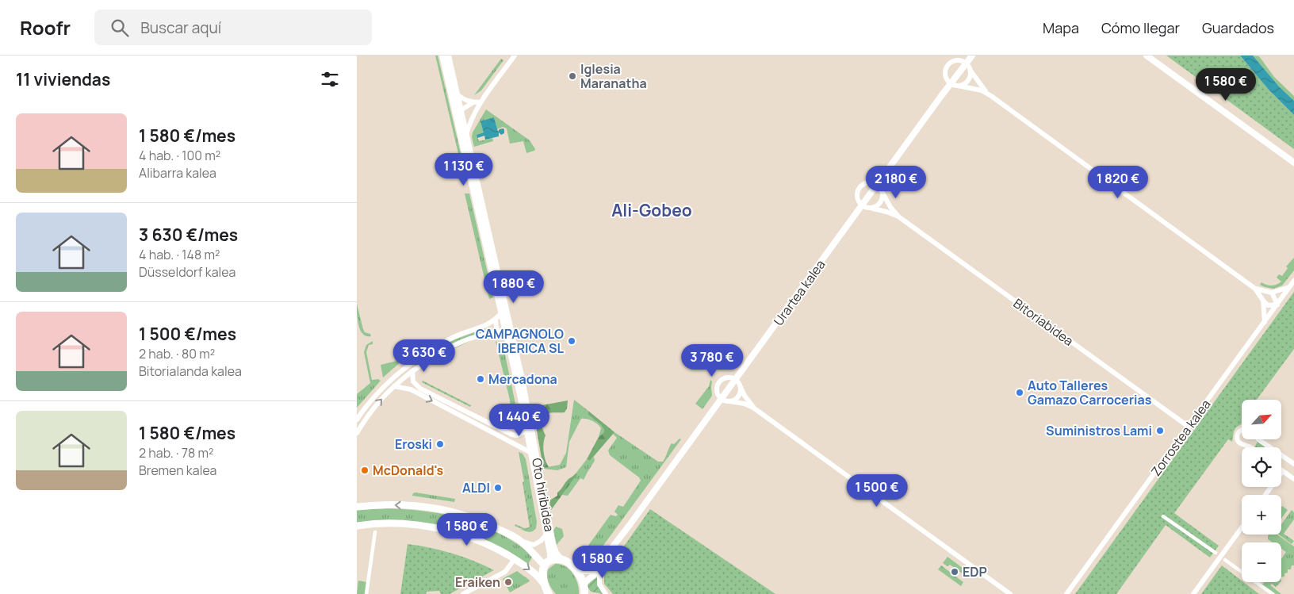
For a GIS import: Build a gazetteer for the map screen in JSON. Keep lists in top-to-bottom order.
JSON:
{
  "streets": {
    "street": [
      "Urartea kalea",
      "Bitoriabidea",
      "Zorrostea kalea",
      "Oto hiribidea"
    ]
  },
  "crossings": [
    ["Bitoriabidea", "Zorrostea kalea"]
  ],
  "districts": ["Ali-Gobeo"],
  "places": [
    "Iglesia Maranatha",
    "CAMPAGNOLO IBERICA SL",
    "Mercadona",
    "Auto Talleres Gamazo Carrocerias",
    "Suministros Lami",
    "Eroski",
    "McDonald's",
    "ALDI",
    "EDP",
    "Eraiken"
  ],
  "north": "top right",
  "page": {
    "header": "Roofr",
    "search": "Buscar aquí",
    "nav": ["Mapa", "Cómo llegar", "Guardados"],
    "heading": "11 viviendas",
    "price": [
      "1 580 €",
      "1 130 €",
      "2 180 €",
      "1 820 €",
      "1 880 €",
      "3 630 €",
      "3 780 €",
      "1 440 €",
      "1 500 €",
      "1 580 €",
      "1 580 €"
    ],
    "list": [
      {
        "name": "1 580 €/mes",
        "note": "4 hab. · 100 m² · Alibarra kalea"
      },
      {
        "name": "3 630 €/mes",
        "note": "4 hab. · 148 m² · Düsseldorf kalea"
      },
      {
        "name": "1 500 €/mes",
        "note": "2 hab. · 80 m² · Bitorialanda kalea"
      },
      {
        "name": "1 580 €/mes",
        "note": "2 hab. · 78 m² · Bremen kalea"
      }
    ],
    "map_buttons": ["+", "−"]
  }
}
